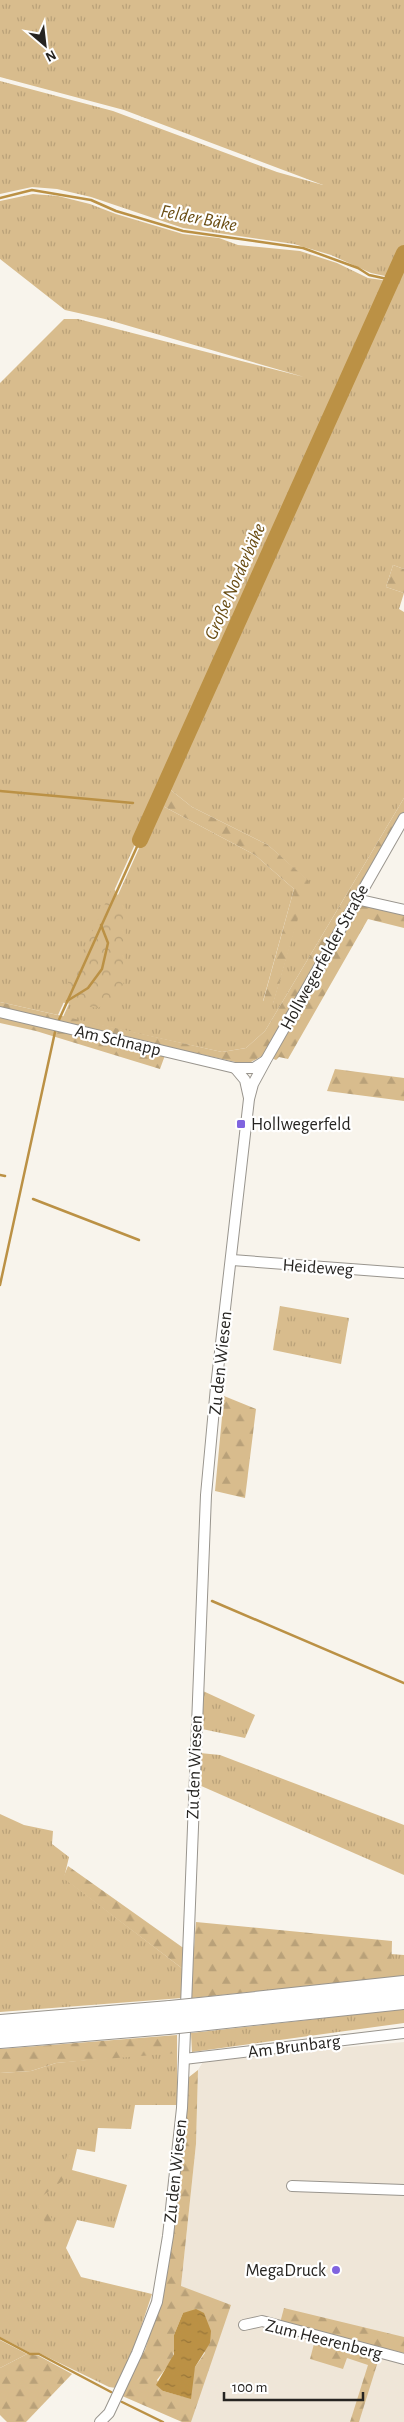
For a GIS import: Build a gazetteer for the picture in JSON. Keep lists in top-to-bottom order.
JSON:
{
  "streets": {
    "street": [
      "Hollwegerfelder Straße",
      "Am Schnapp",
      "Heideweg",
      "Zu den Wiesen",
      "Am Brunbarg",
      "Zum Heerenberg"
    ]
  },
  "crossings": [
    ["Hollwegerfelder Straße", "Am Schnapp"],
    ["Hollwegerfelder Straße", "Zu den Wiesen"],
    ["Heideweg", "Zu den Wiesen"],
    ["Zu den Wiesen", "Am Brunbarg"]
  ],
  "water": ["Felder Bäke", "Große Norderbäke"],
  "places": {
    "transit": ["Hollwegerfeld"],
    "other": ["MegaDruck"]
  },
  "scale_bar": "100 m",
  "north": "bottom right"
}
